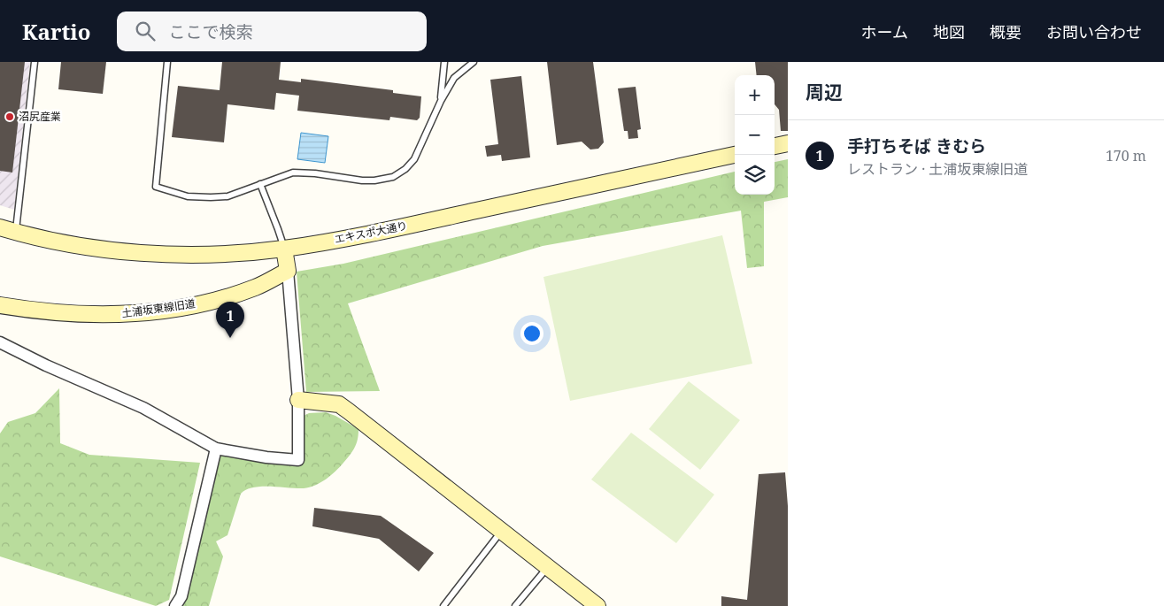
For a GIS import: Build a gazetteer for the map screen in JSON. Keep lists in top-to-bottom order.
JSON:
{
  "streets": {
    "main road": ["エキスポ大通り", "土浦坂東線旧道"]
  },
  "places": ["沼尻産業"],
  "page": {
    "header": "Kartio",
    "search": "ここで検索",
    "nav": [
      "ホーム",
      "地図",
      "概要",
      "お問い合わせ"
    ],
    "heading": "周辺",
    "map_buttons": ["+", "−"],
    "list": [
      {
        "mark": "1",
        "name": "手打ちそば きむら",
        "note": "レストラン · 土浦坂東線旧道",
        "value": "170 m"
      }
    ],
    "pins": "1"
  }
}
